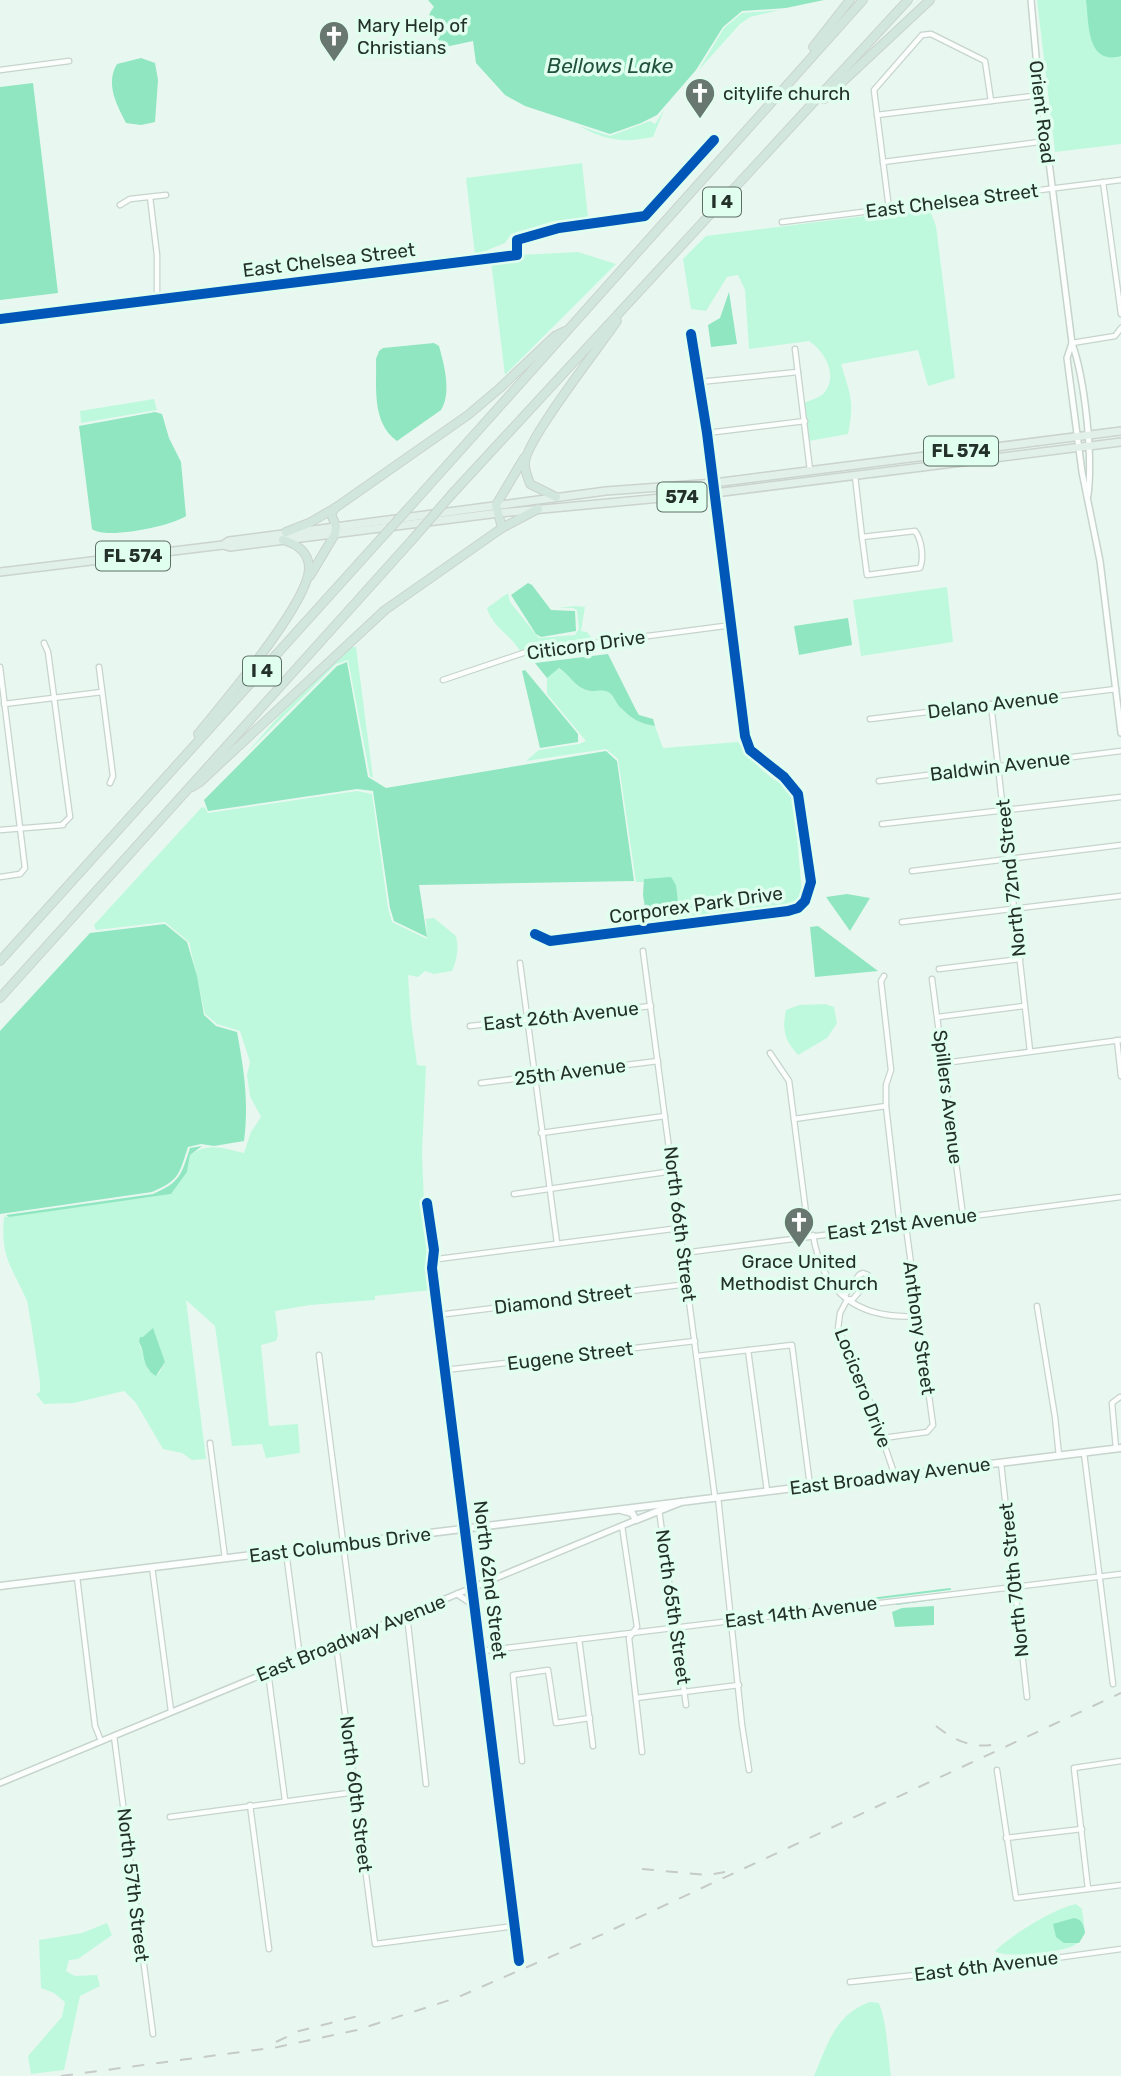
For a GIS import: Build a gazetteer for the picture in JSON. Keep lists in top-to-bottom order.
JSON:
{
  "streets": {
    "highway": ["I 4"],
    "main road": [
      "FL 574",
      "574",
      "East Broadway Avenue",
      "East Columbus Drive"
    ],
    "street": [
      "Orient Road",
      "East Chelsea Street",
      "Citicorp Drive",
      "Delano Avenue",
      "Baldwin Avenue",
      "North 72nd Street",
      "Corporex Park Drive",
      "East 26th Avenue",
      "25th Avenue",
      "Spillers Avenue",
      "North 66th Street",
      "East 21st Avenue",
      "Diamond Street",
      "Anthony Street",
      "Eugene Street",
      "Locicero Drive",
      "North 62nd Street",
      "North 70th Street",
      "North 65th Street",
      "East 14th Avenue",
      "North 60th Street",
      "North 57th Street",
      "East 6th Avenue"
    ]
  },
  "crossings": [
    ["Orient Road", "East Chelsea Street"],
    ["Orient Road", "FL 574"],
    ["Orient Road", "574"],
    ["Orient Road", "Delano Avenue"],
    ["FL 574", "574"],
    ["FL 574", "Corporex Park Drive"],
    ["574", "Corporex Park Drive"],
    ["Citicorp Drive", "Corporex Park Drive"],
    ["Delano Avenue", "North 72nd Street"],
    ["Baldwin Avenue", "North 72nd Street"],
    ["East 26th Avenue", "North 66th Street"],
    ["25th Avenue", "North 66th Street"],
    ["Spillers Avenue", "East 21st Avenue"],
    ["North 66th Street", "East 21st Avenue"],
    ["North 66th Street", "Diamond Street"],
    ["North 66th Street", "Eugene Street"],
    ["North 66th Street", "East Broadway Avenue"],
    ["North 66th Street", "East 14th Avenue"],
    ["East 21st Avenue", "Anthony Street"],
    ["Diamond Street", "North 62nd Street"],
    ["Anthony Street", "Locicero Drive"],
    ["Eugene Street", "North 62nd Street"],
    ["Locicero Drive", "East Broadway Avenue"],
    ["East Broadway Avenue", "East Columbus Drive"],
    ["East Broadway Avenue", "North 62nd Street"],
    ["East Broadway Avenue", "North 70th Street"],
    ["East Broadway Avenue", "North 65th Street"],
    ["East Broadway Avenue", "North 60th Street"],
    ["East Broadway Avenue", "North 57th Street"],
    ["East Columbus Drive", "North 62nd Street"],
    ["North 62nd Street", "East 14th Avenue"],
    ["North 62nd Street", "North 60th Street"],
    ["North 70th Street", "East 14th Avenue"],
    ["North 65th Street", "East 14th Avenue"]
  ],
  "water": ["Bellows Lake"],
  "places": {
    "church": ["Mary Help of Christians", "citylife church", "Grace United Methodist Church"]
  }
}
